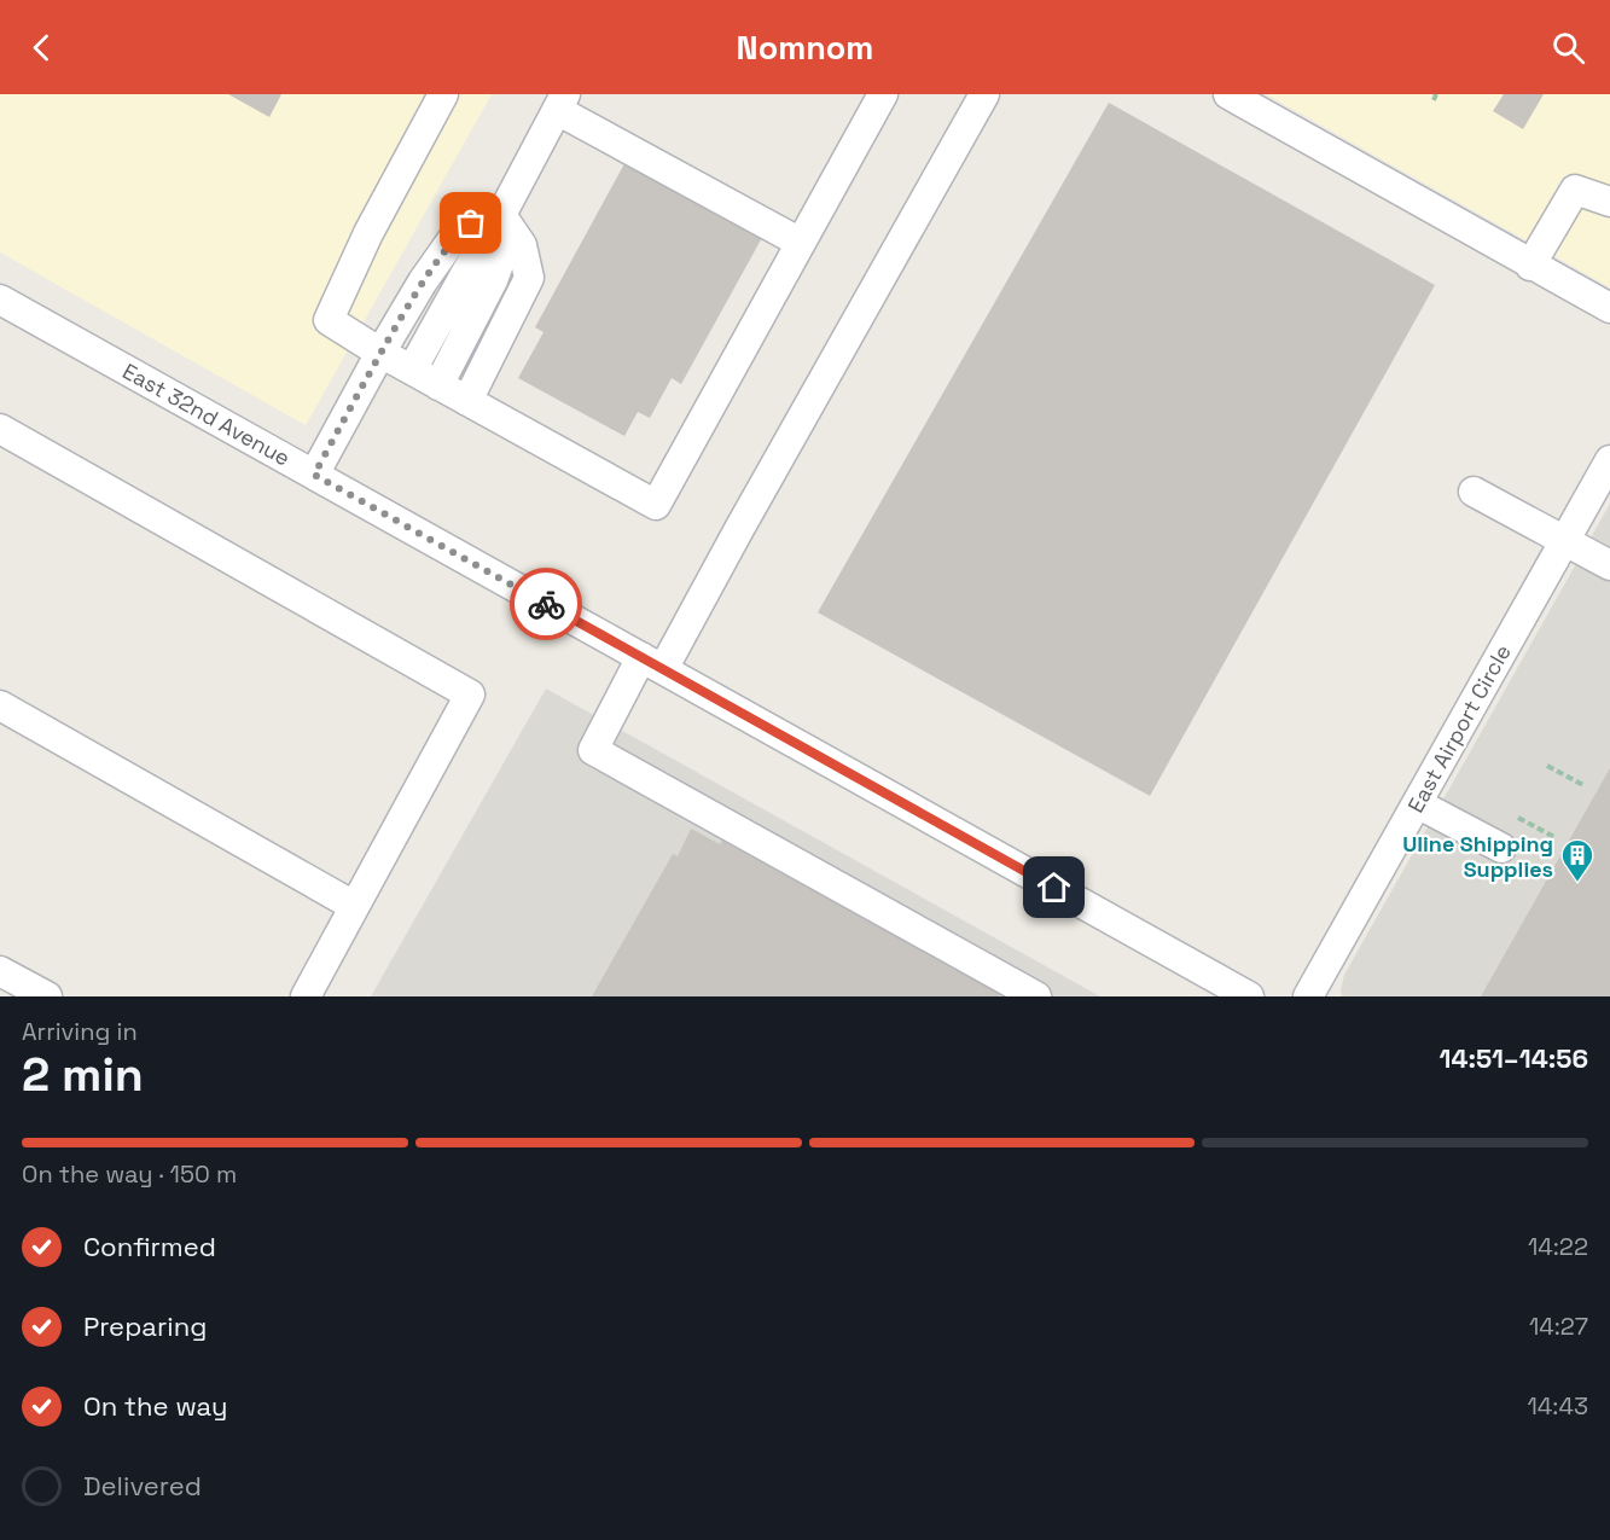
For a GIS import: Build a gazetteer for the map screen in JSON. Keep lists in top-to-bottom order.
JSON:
{
  "streets": {
    "street": ["East 32nd Avenue", "East Airport Circle"]
  },
  "places": {
    "building": ["Uline Shipping Supplies"]
  },
  "page": {
    "header": "Nomnom",
    "heading": ["2 min", "Arriving in", "14:51–14:56"],
    "bar": "On the way · 150 m",
    "list": [
      ["Confirmed", "14:22"],
      ["Preparing", "14:27"],
      ["On the way", "14:43"],
      "Delivered"
    ]
  }
}
